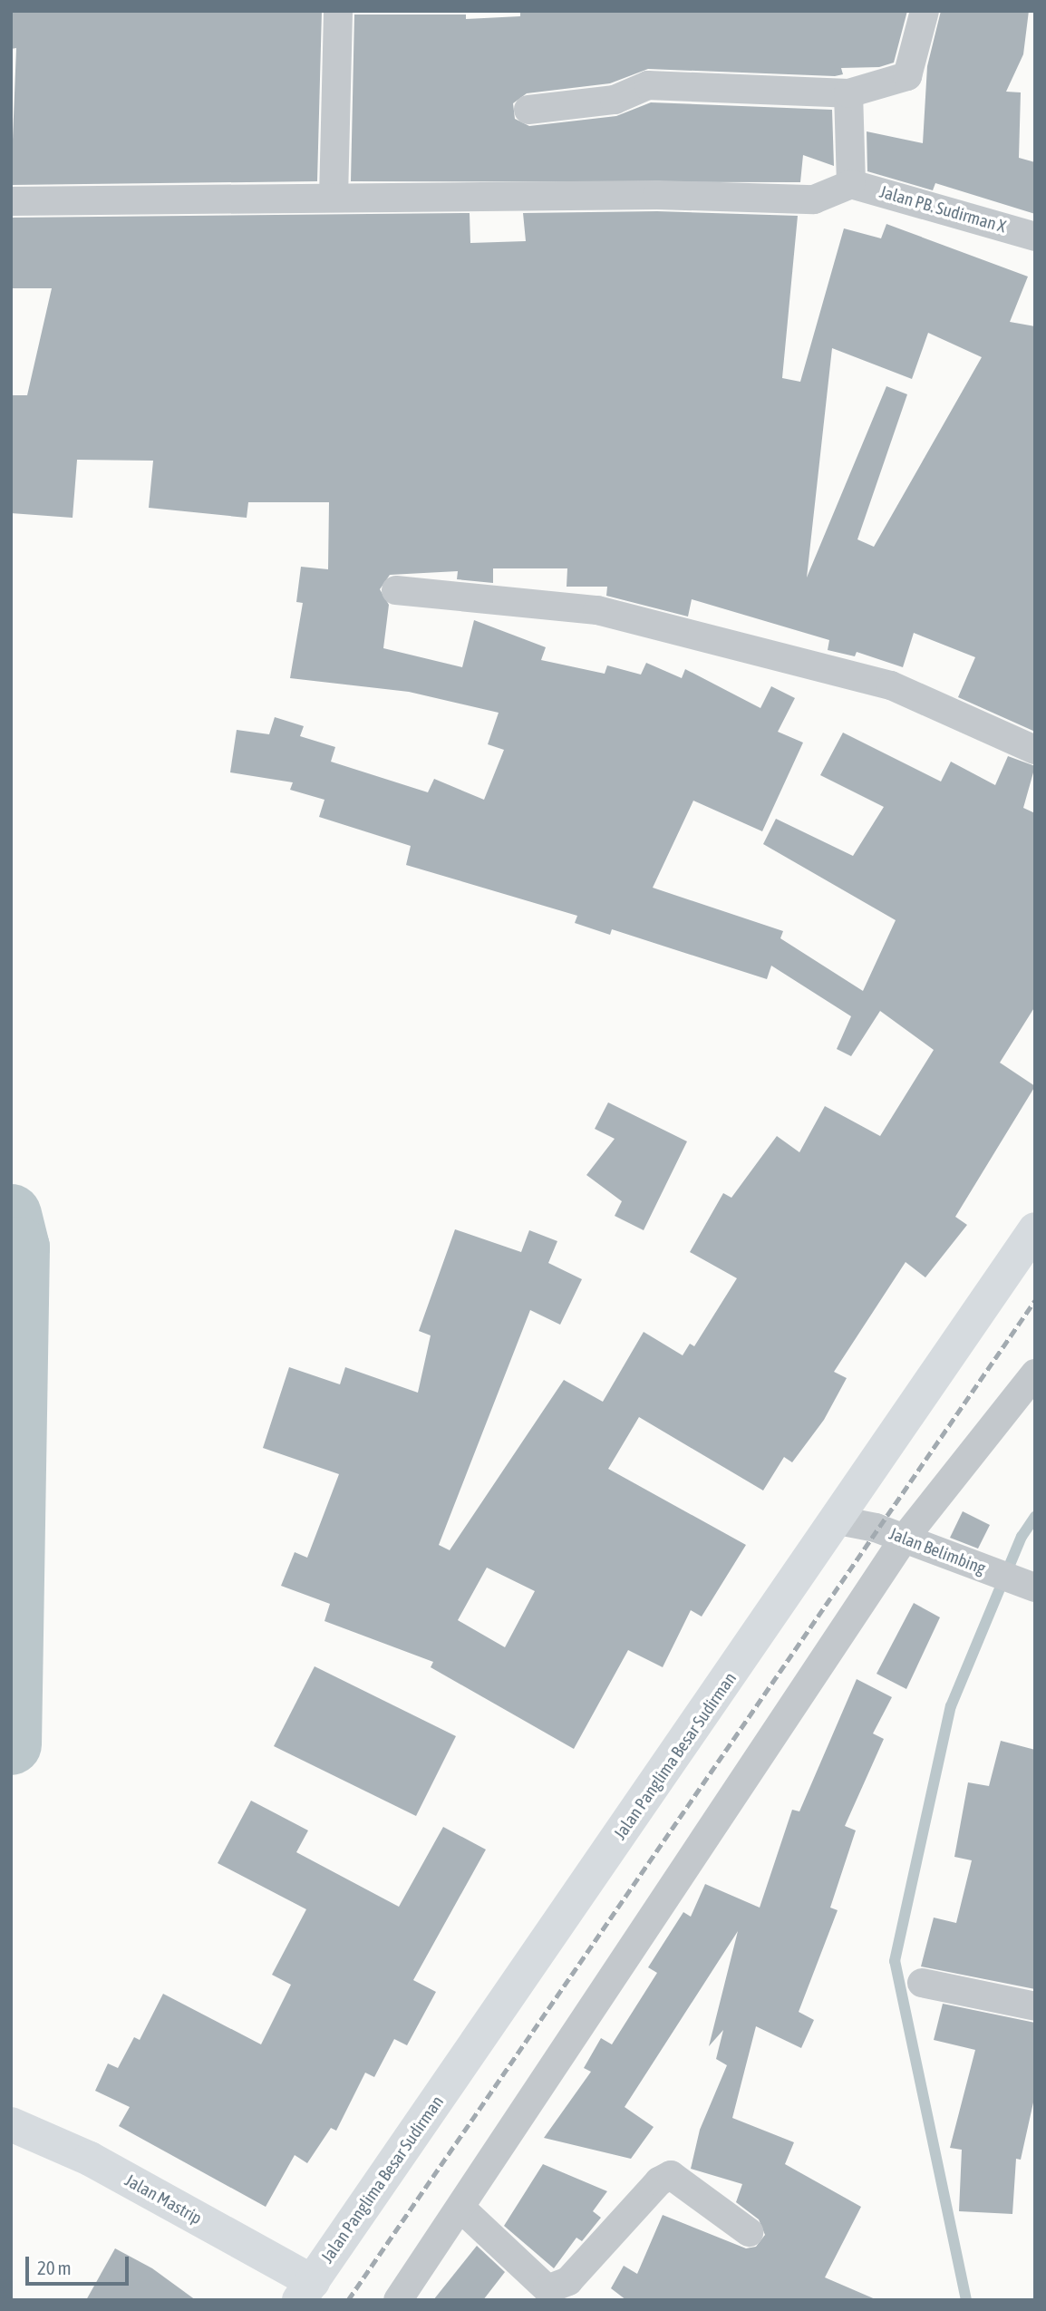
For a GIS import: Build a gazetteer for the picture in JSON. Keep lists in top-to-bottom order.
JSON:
{
  "streets": {
    "main road": ["Jalan Panglima Besar Sudirman", "Jalan Mastrip"],
    "street": ["Jalan PB. Sudirman X", "Jalan Belimbing"]
  },
  "crossings": [
    ["Jalan Belimbing", "Jalan Panglima Besar Sudirman"],
    ["Jalan Panglima Besar Sudirman", "Jalan Mastrip"]
  ],
  "scale_bar": "20 m"
}
